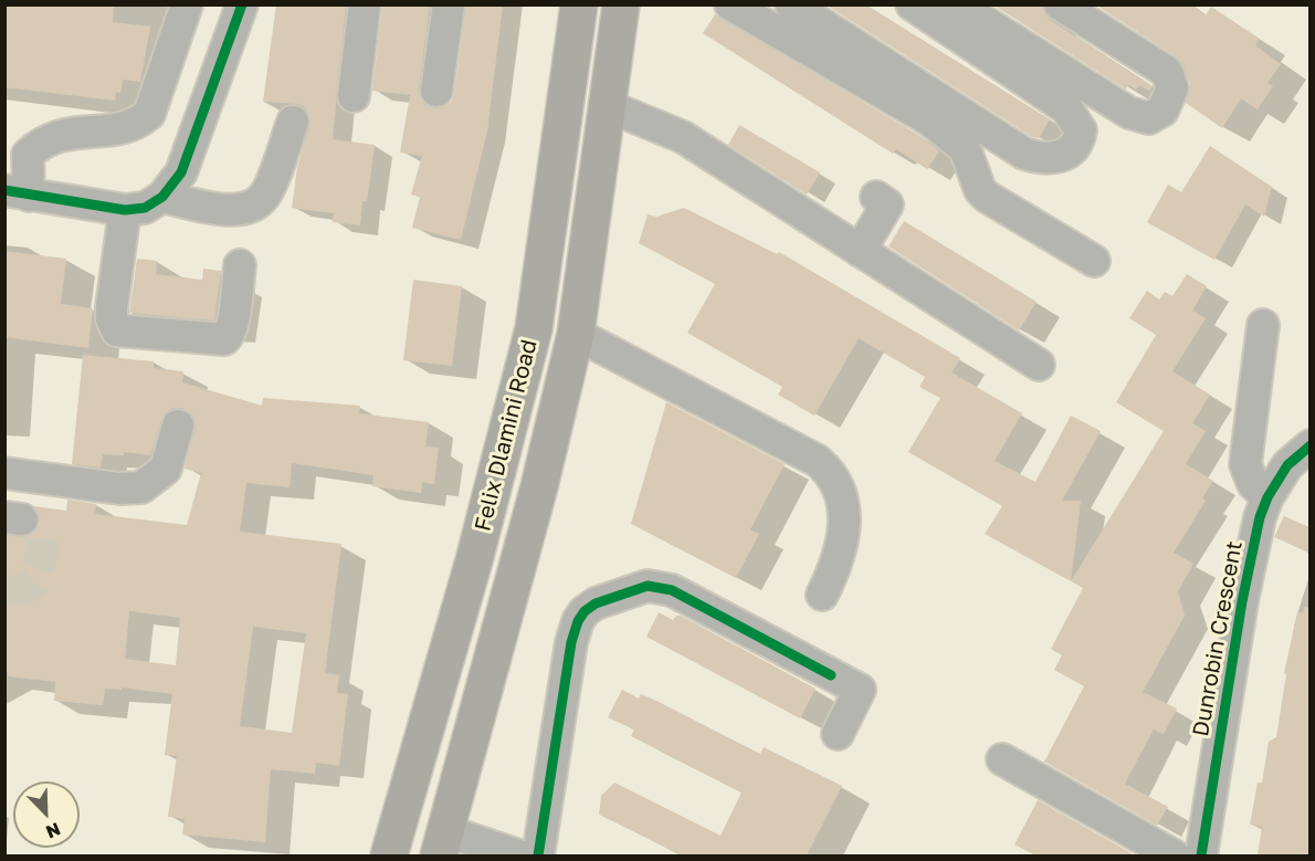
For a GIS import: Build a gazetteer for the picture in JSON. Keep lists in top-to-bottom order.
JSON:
{
  "streets": {
    "main road": ["Felix Dlamini Road"],
    "street": ["Dunrobin Crescent"]
  },
  "north": "bottom right"
}
